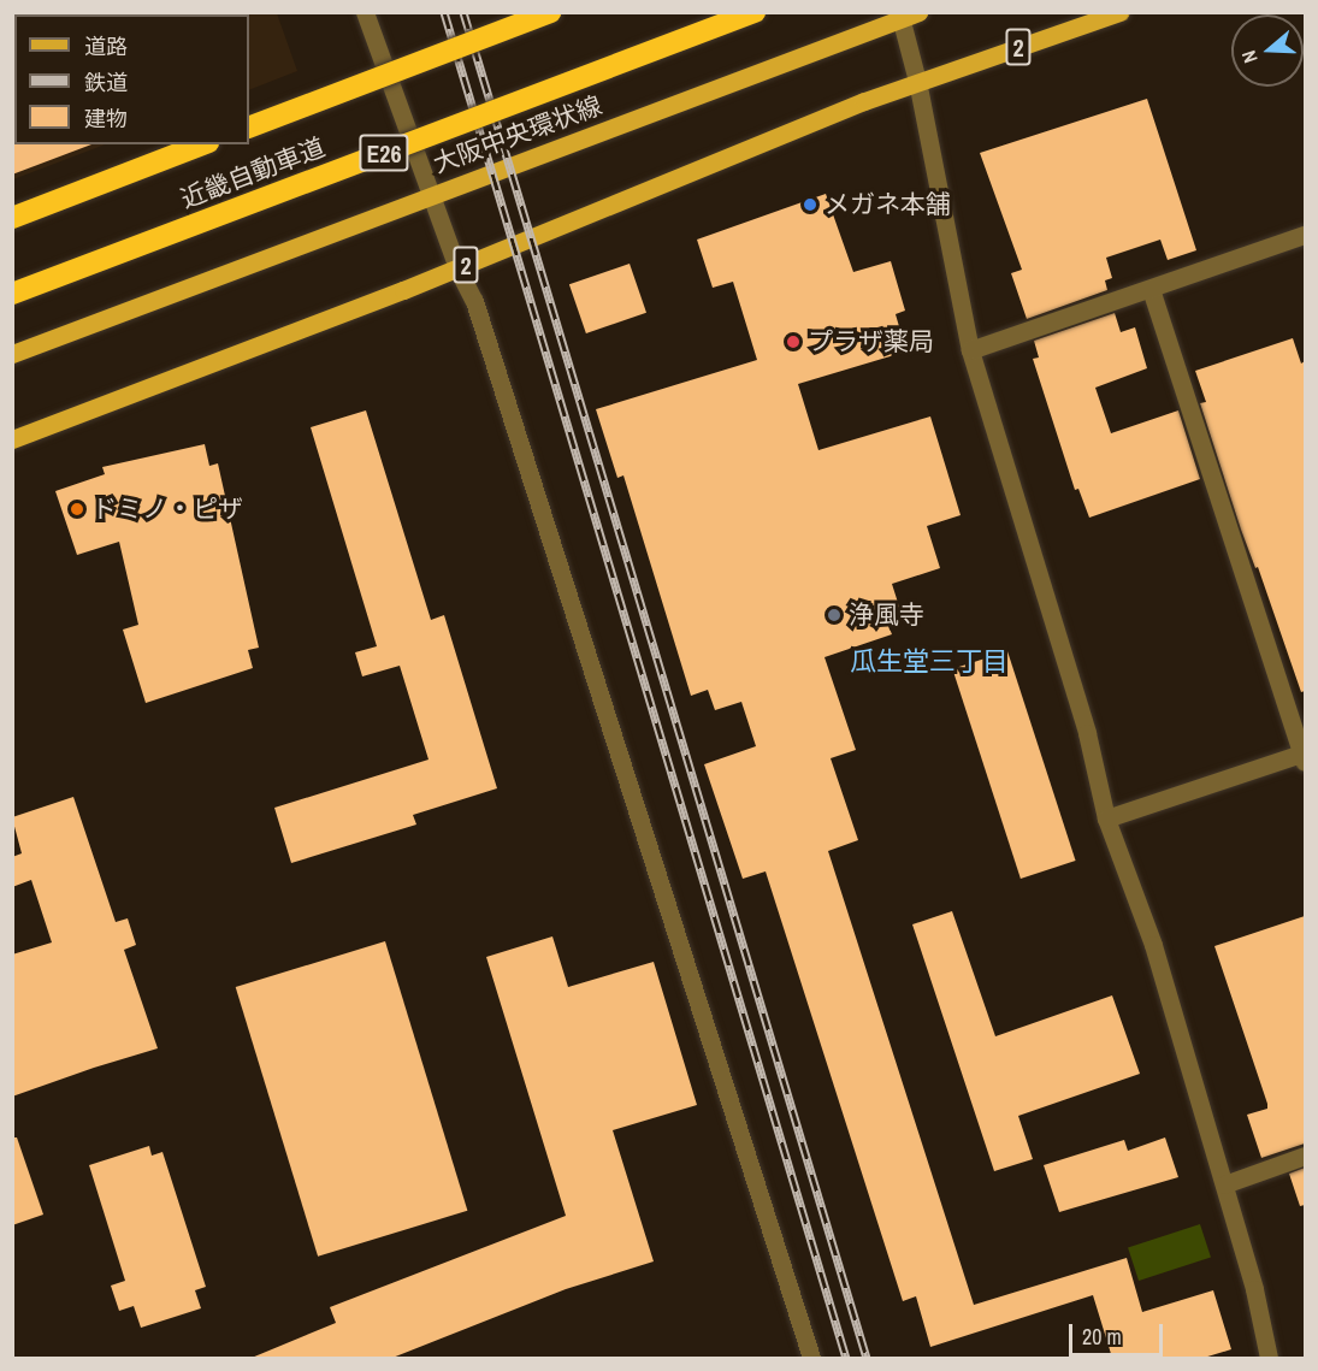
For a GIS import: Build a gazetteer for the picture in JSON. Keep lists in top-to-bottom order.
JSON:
{
  "streets": {
    "highway": ["E26", "近畿自動車道"],
    "main road": ["2", "大阪中央環状線"]
  },
  "districts": ["瓜生堂三丁目"],
  "places": [
    "メガネ本舗",
    "プラザ薬局",
    "ドミノ・ピザ",
    "浄風寺"
  ],
  "legend": ["道路", "鉄道", "建物"],
  "scale_bar": "20 m",
  "north": "left"
}
